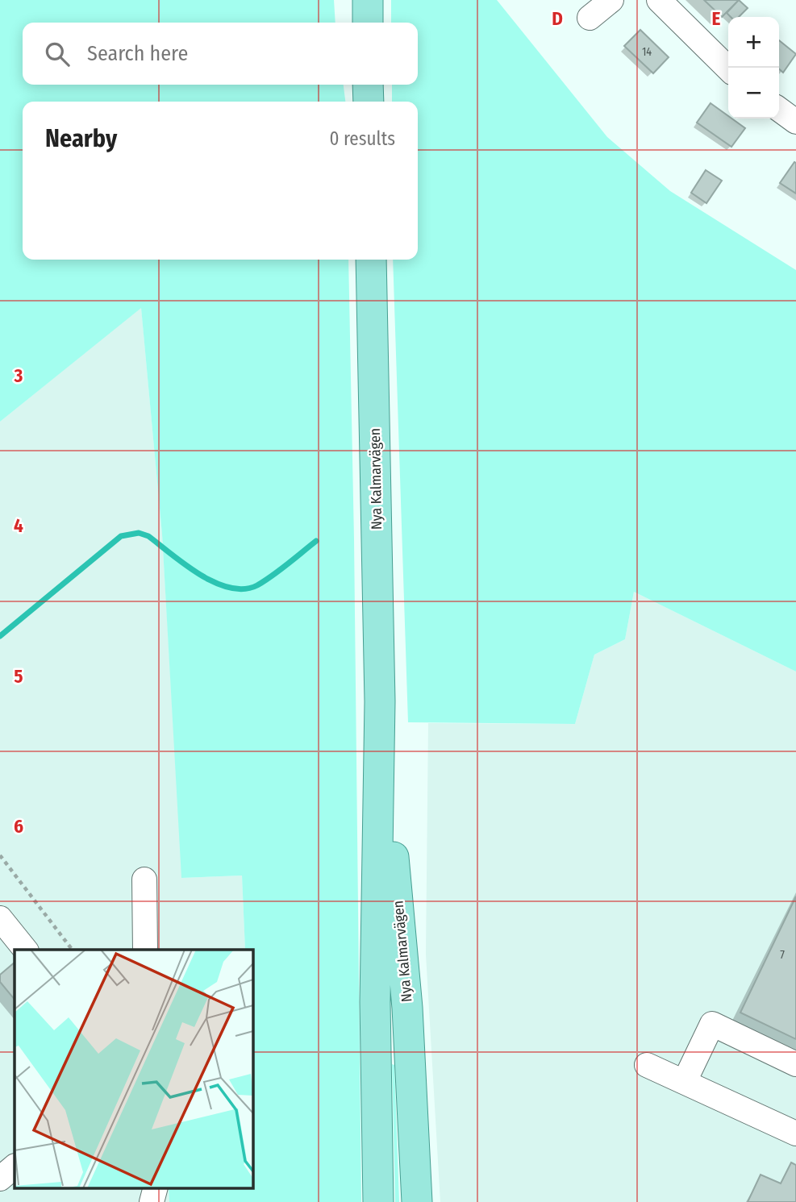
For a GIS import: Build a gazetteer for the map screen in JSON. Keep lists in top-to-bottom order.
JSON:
{
  "streets": {
    "main road": ["Nya Kalmarvägen"]
  },
  "house_numbers": ["14", "7"],
  "page": {
    "map_buttons": ["+", "−"],
    "search": "Search here",
    "heading": ["Nearby", "0 results"]
  },
  "grid": {
    "columns": ["D", "E"],
    "rows": [
      "3",
      "4",
      "5",
      "6"
    ]
  }
}
